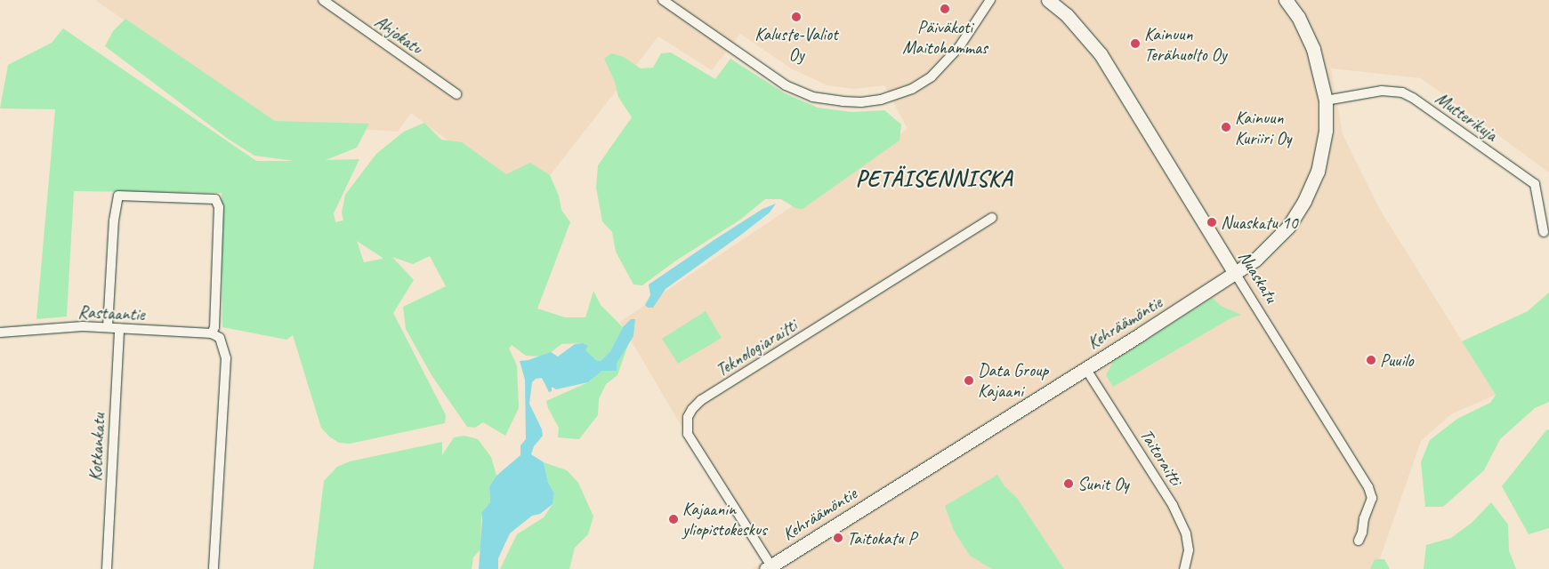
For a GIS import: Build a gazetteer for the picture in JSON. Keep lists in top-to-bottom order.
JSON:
{
  "streets": {
    "street": [
      "Ahjokatu",
      "Mutterikuja",
      "Nuaskatu",
      "Rastaantie",
      "Kehräämöntie",
      "Teknologiaraitti",
      "Kotkankatu",
      "Taitoraitti"
    ]
  },
  "crossings": [
    ["Mutterikuja", "Kehräämöntie"],
    ["Nuaskatu", "Kehräämöntie"],
    ["Rastaantie", "Kotkankatu"],
    ["Kehräämöntie", "Teknologiaraitti"],
    ["Kehräämöntie", "Taitoraitti"]
  ],
  "districts": ["PETÄISENNISKA"],
  "places": [
    "Päiväkoti Maitohammas",
    "Kaluste-Valiot Oy",
    "Kainuun Terähuolto Oy",
    "Kainuun Kuriiri Oy",
    "Nuaskatu 10",
    "Puuilo",
    "Data Group Kajaani",
    "Sunit Oy",
    "Kajaanin yliopistokeskus",
    "Taitokatu P"
  ]
}
